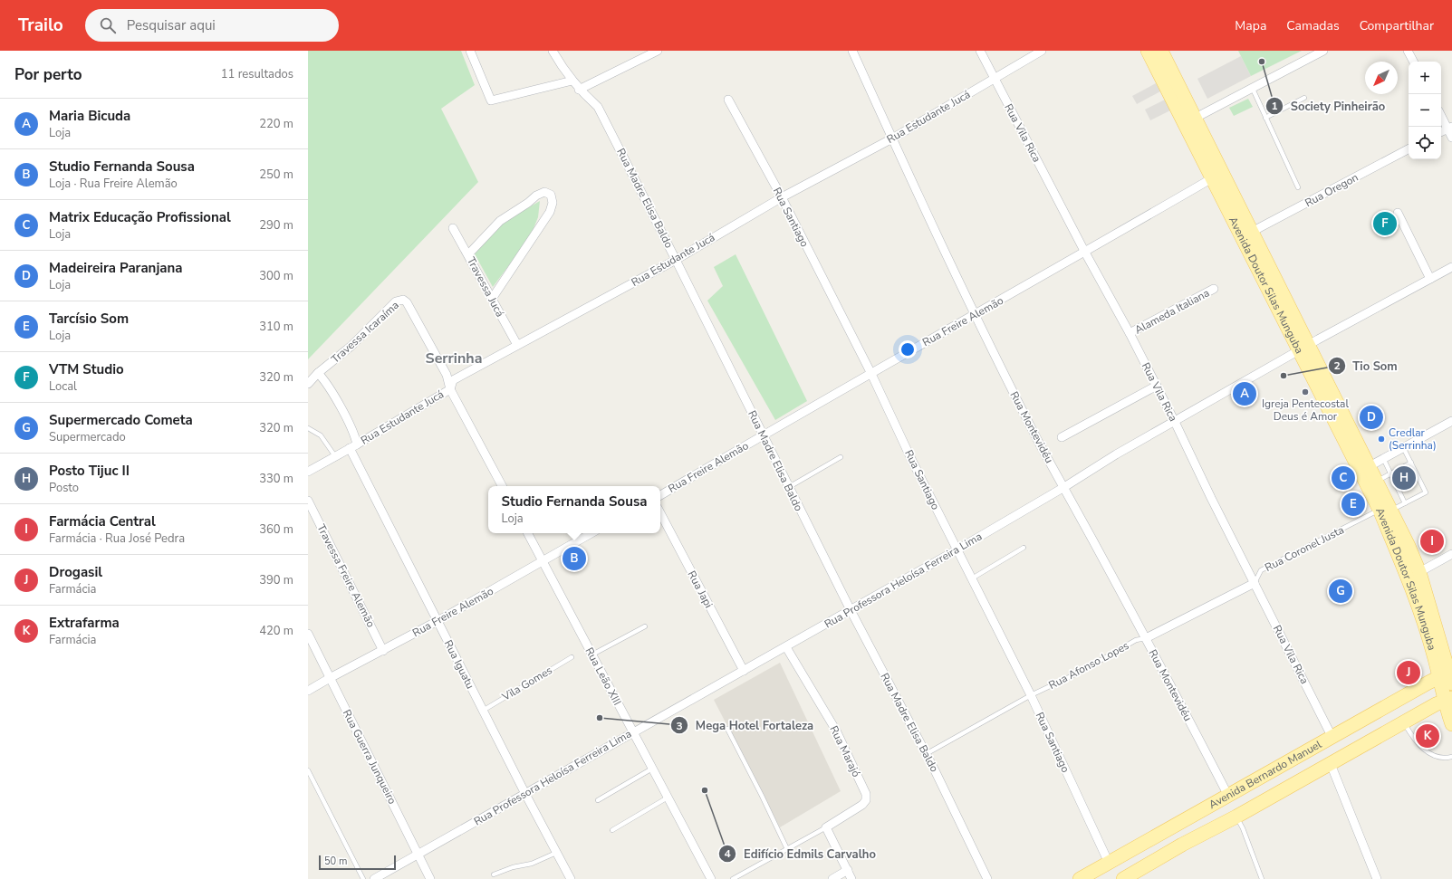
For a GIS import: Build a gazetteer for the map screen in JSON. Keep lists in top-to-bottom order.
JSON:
{
  "streets": {
    "main road": ["Avenida Doutor Silas Munguba", "Avenida Bernardo Manuel"],
    "street": [
      "Rua Estudante Jucá",
      "Rua Vila Rica",
      "Rua Oregon",
      "Rua Madre Elisa Baldo",
      "Rua Santiago",
      "Travessa Jucá",
      "Alameda Italiana",
      "Rua Freire Alemão",
      "Travessa Icaraíma",
      "Rua Montevidéu",
      "Travessa Freire Alemão",
      "Rua Professora Heloísa Ferreira Lima",
      "Rua Japi",
      "Rua Iguatu",
      "Rua Afonso Lopes",
      "Rua Leão XIII",
      "Rua Marajó",
      "Rua Guerra Junqueiro"
    ],
    "lane": ["Rua Coronel Justa", "Vila Gomes"]
  },
  "crossings": [
    ["Rua Estudante Jucá", "Rua Vila Rica"],
    ["Rua Estudante Jucá", "Rua Madre Elisa Baldo"],
    ["Rua Estudante Jucá", "Rua Santiago"],
    ["Rua Estudante Jucá", "Travessa Jucá"],
    ["Rua Estudante Jucá", "Travessa Icaraíma"],
    ["Rua Estudante Jucá", "Rua Montevidéu"],
    ["Rua Estudante Jucá", "Rua Iguatu"],
    ["Rua Vila Rica", "Alameda Italiana"],
    ["Rua Vila Rica", "Rua Freire Alemão"],
    ["Rua Vila Rica", "Rua Coronel Justa"],
    ["Rua Vila Rica", "Rua Professora Heloísa Ferreira Lima"],
    ["Rua Vila Rica", "Rua Afonso Lopes"],
    ["Rua Vila Rica", "Avenida Bernardo Manuel"],
    ["Rua Oregon", "Avenida Doutor Silas Munguba"],
    ["Rua Madre Elisa Baldo", "Rua Freire Alemão"],
    ["Rua Madre Elisa Baldo", "Rua Professora Heloísa Ferreira Lima"],
    ["Rua Madre Elisa Baldo", "Rua Afonso Lopes"],
    ["Rua Santiago", "Rua Freire Alemão"],
    ["Rua Santiago", "Rua Professora Heloísa Ferreira Lima"],
    ["Rua Santiago", "Rua Afonso Lopes"],
    ["Rua Santiago", "Avenida Bernardo Manuel"],
    ["Avenida Doutor Silas Munguba", "Rua Freire Alemão"],
    ["Avenida Doutor Silas Munguba", "Rua Coronel Justa"],
    ["Avenida Doutor Silas Munguba", "Rua Professora Heloísa Ferreira Lima"],
    ["Avenida Doutor Silas Munguba", "Avenida Bernardo Manuel"],
    ["Rua Freire Alemão", "Rua Montevidéu"],
    ["Rua Freire Alemão", "Travessa Freire Alemão"],
    ["Rua Freire Alemão", "Rua Iguatu"],
    ["Rua Freire Alemão", "Rua Leão XIII"],
    ["Rua Freire Alemão", "Rua Guerra Junqueiro"],
    ["Travessa Icaraíma", "Rua Iguatu"],
    ["Rua Montevidéu", "Rua Professora Heloísa Ferreira Lima"],
    ["Rua Montevidéu", "Rua Afonso Lopes"],
    ["Rua Montevidéu", "Avenida Bernardo Manuel"],
    ["Rua Coronel Justa", "Rua Afonso Lopes"],
    ["Rua Professora Heloísa Ferreira Lima", "Rua Japi"],
    ["Rua Professora Heloísa Ferreira Lima", "Rua Iguatu"],
    ["Rua Professora Heloísa Ferreira Lima", "Rua Leão XIII"],
    ["Rua Professora Heloísa Ferreira Lima", "Rua Marajó"],
    ["Rua Professora Heloísa Ferreira Lima", "Rua Guerra Junqueiro"],
    ["Rua Iguatu", "Vila Gomes"]
  ],
  "districts": ["Serrinha"],
  "places": [
    "Society Pinheirão",
    "Tio Som",
    "Igreja Pentecostal Deus é Amor",
    "Credlar (Serrinha)",
    "Mega Hotel Fortaleza",
    "Edifício Edmils Carvalho"
  ],
  "scale_bar": "50 m",
  "north": "bottom left",
  "page": {
    "header": "Trailo",
    "search": "Pesquisar aqui",
    "nav": ["Mapa", "Camadas", "Compartilhar"],
    "heading": ["Por perto", "11 resultados"],
    "map_buttons": ["+", "−"],
    "list": [
      {
        "mark": "A",
        "name": "Maria Bicuda",
        "note": "Loja",
        "value": "220 m"
      },
      {
        "mark": "B",
        "name": "Studio Fernanda Sousa",
        "note": "Loja · Rua Freire Alemão",
        "value": "250 m"
      },
      {
        "mark": "C",
        "name": "Matrix Educação Profissional",
        "note": "Loja",
        "value": "290 m"
      },
      {
        "mark": "D",
        "name": "Madeireira Paranjana",
        "note": "Loja",
        "value": "300 m"
      },
      {
        "mark": "E",
        "name": "Tarcísio Som",
        "note": "Loja",
        "value": "310 m"
      },
      {
        "mark": "F",
        "name": "VTM Studio",
        "note": "Local",
        "value": "320 m"
      },
      {
        "mark": "G",
        "name": "Supermercado Cometa",
        "note": "Supermercado",
        "value": "320 m"
      },
      {
        "mark": "H",
        "name": "Posto Tijuc II",
        "note": "Posto",
        "value": "330 m"
      },
      {
        "mark": "I",
        "name": "Farmácia Central",
        "note": "Farmácia · Rua José Pedra",
        "value": "360 m"
      },
      {
        "mark": "J",
        "name": "Drogasil",
        "note": "Farmácia",
        "value": "390 m"
      },
      {
        "mark": "K",
        "name": "Extrafarma",
        "note": "Farmácia",
        "value": "420 m"
      }
    ],
    "pins": [
      "F",
      "A",
      "D",
      "C",
      "H",
      "E",
      "I",
      "B",
      "G",
      "J",
      "K"
    ],
    "popup": ["Studio Fernanda Sousa", "Loja"],
    "scale": "50 m"
  }
}
